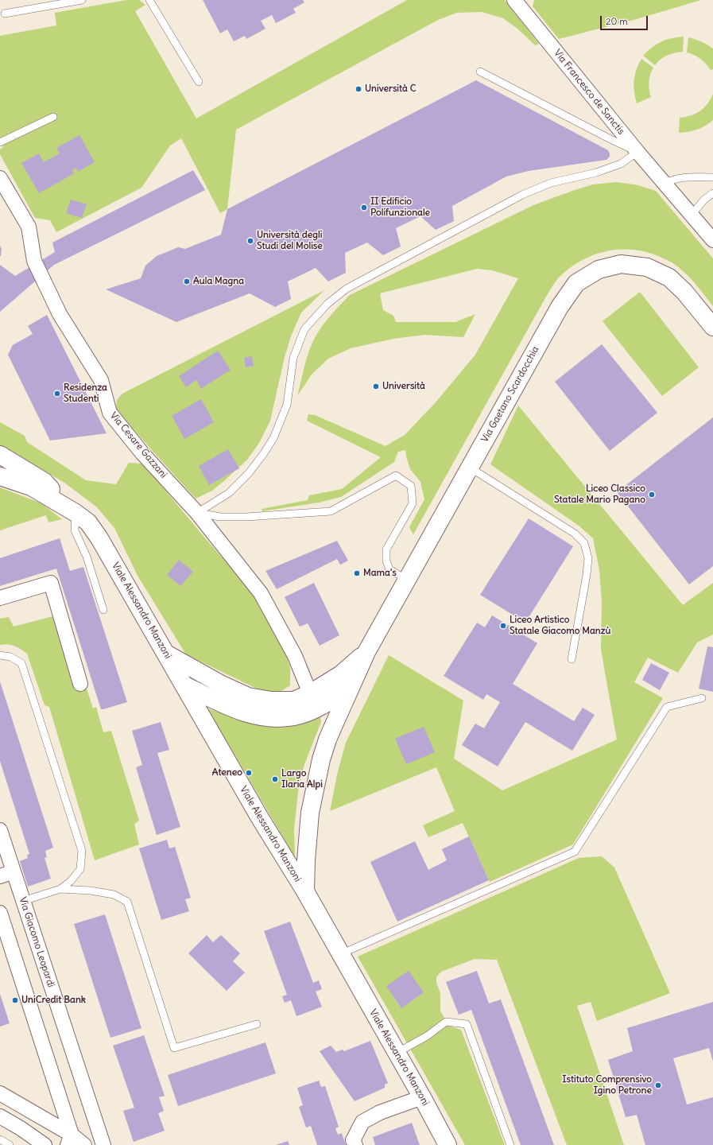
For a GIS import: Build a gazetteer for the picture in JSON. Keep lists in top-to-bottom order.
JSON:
{
  "streets": {
    "street": [
      "Via Francesco de Sanctis",
      "Via Gaetano Scardocchia",
      "Via Cesare Gazzani",
      "Viale Alessandro Manzoni",
      "Via Giacomo Leopardi"
    ]
  },
  "crossings": [
    ["Via Gaetano Scardocchia", "Via Cesare Gazzani"],
    ["Via Gaetano Scardocchia", "Viale Alessandro Manzoni"]
  ],
  "places": [
    "Università C",
    "II Edificio Polifunzionale",
    "Università degli Studi del Molise",
    "Aula Magna",
    "Università",
    "Residenza Studenti",
    "Liceo Classico Statale Mario Pagano",
    "Mama's",
    "Liceo Artistico Statale Giacomo Manzù",
    "Ateneo",
    "Largo Ilaria Alpi",
    "UniCredit Bank",
    "Istituto Comprensivo Igino Petrone"
  ],
  "scale_bar": "20 m"
}
